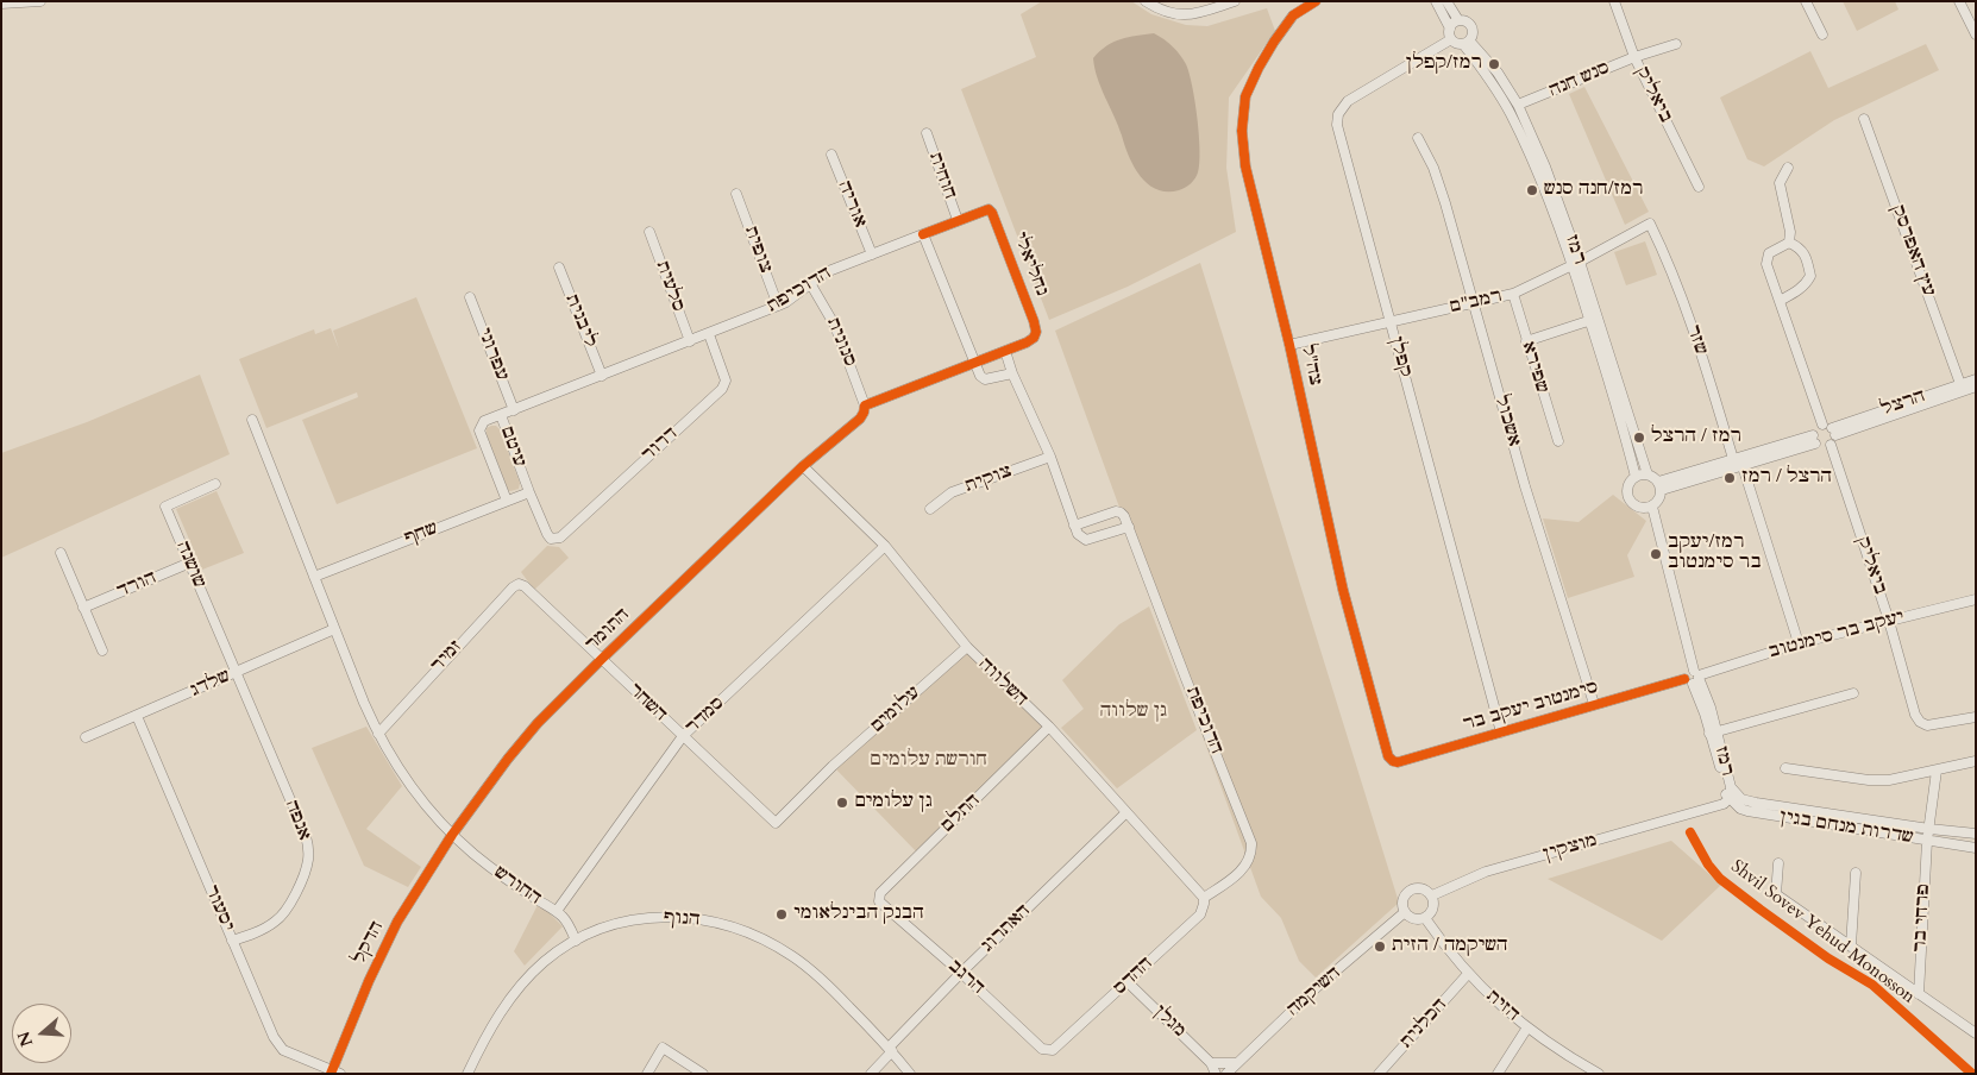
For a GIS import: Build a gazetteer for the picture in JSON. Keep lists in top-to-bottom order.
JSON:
{
  "streets": {
    "street": [
      "סנש חנה",
      "ביאליק",
      "חוחית",
      "אוריה",
      "צופית",
      "רמז",
      "עץ האפרסק",
      "נחליאלי",
      "סלעית",
      "הדוכיפת",
      "רמב\"ם",
      "ליבנית",
      "שזר",
      "סנונית",
      "עפרוני",
      "קפלן",
      "צה\"ל",
      "שפירא",
      "הרצל",
      "אשכול",
      "דרור",
      "עיטם",
      "צוקית",
      "שחף",
      "שושנה",
      "הורד",
      "התומר",
      "יעקב בר סימנטוב",
      "זמיר",
      "השלווה",
      "שלדג",
      "השחר",
      "סימנטוב יעקב בר",
      "עלומים",
      "סמדר",
      "התלם",
      "אנפה",
      "שדרות מנחם בגין",
      "מוצקין",
      "החורש",
      "יסעור",
      "פרחי בר",
      "הנוף",
      "האתרוג",
      "הדקל",
      "ההדס",
      "הרגב",
      "השיקמה",
      "הזית",
      "מגלן",
      "הכלנית"
    ],
    "cycle path": ["Shvil Sovev Yehud Monosson"]
  },
  "crossings": [
    ["סנש חנה", "ביאליק"],
    ["סנש חנה", "רמז"],
    ["ביאליק", "יעקב בר סימנטוב"],
    ["חוחית", "הדוכיפת"],
    ["אוריה", "הדוכיפת"],
    ["צופית", "הדוכיפת"],
    ["רמז", "רמב\"ם"],
    ["רמז", "קפלן"],
    ["רמז", "יעקב בר סימנטוב"],
    ["רמז", "סימנטוב יעקב בר"],
    ["רמז", "שדרות מנחם בגין"],
    ["רמז", "מוצקין"],
    ["עץ האפרסק", "הרצל"],
    ["נחליאלי", "הדוכיפת"],
    ["סלעית", "הדוכיפת"],
    ["הדוכיפת", "ליבנית"],
    ["הדוכיפת", "סנונית"],
    ["הדוכיפת", "עפרוני"],
    ["הדוכיפת", "דרור"],
    ["הדוכיפת", "עיטם"],
    ["הדוכיפת", "השלווה"],
    ["הדוכיפת", "ההדס"],
    ["רמב\"ם", "שזר"],
    ["רמב\"ם", "קפלן"],
    ["רמב\"ם", "צה\"ל"],
    ["רמב\"ם", "שפירא"],
    ["רמב\"ם", "אשכול"],
    ["סנונית", "התומר"],
    ["קפלן", "סימנטוב יעקב בר"],
    ["צה\"ל", "סימנטוב יעקב בר"],
    ["אשכול", "סימנטוב יעקב בר"],
    ["דרור", "עיטם"],
    ["עיטם", "שחף"],
    ["שחף", "החורש"],
    ["שושנה", "הורד"],
    ["שושנה", "שלדג"],
    ["שושנה", "אנפה"],
    ["התומר", "השלווה"],
    ["התומר", "השחר"],
    ["התומר", "החורש"],
    ["התומר", "הדקל"],
    ["יעקב בר סימנטוב", "סימנטוב יעקב בר"],
    ["זמיר", "השחר"],
    ["זמיר", "החורש"],
    ["השלווה", "עלומים"],
    ["השלווה", "סמדר"],
    ["השלווה", "התלם"],
    ["השלווה", "האתרוג"],
    ["השלווה", "ההדס"],
    ["שלדג", "אנפה"],
    ["שלדג", "החורש"],
    ["שלדג", "יסעור"],
    ["השחר", "עלומים"],
    ["השחר", "סמדר"],
    ["סמדר", "החורש"],
    ["התלם", "הרגב"],
    ["אנפה", "יסעור"],
    ["שדרות מנחם בגין", "פרחי בר"],
    ["מוצקין", "השיקמה"],
    ["מוצקין", "הזית"],
    ["החורש", "הנוף"],
    ["החורש", "הדקל"],
    ["יסעור", "הדקל"],
    ["הנוף", "האתרוג"],
    ["האתרוג", "הרגב"],
    ["ההדס", "הרגב"],
    ["ההדס", "מגלן"],
    ["השיקמה", "הזית"],
    ["הזית", "הכלנית"]
  ],
  "parks": ["גן שלווה", "חורשת עלומים"],
  "places": [
    "רמז/קפלן",
    "רמז/חנה סנש",
    "רמז / הרצל",
    "הרצל / רמז",
    "רמז/יעקב בר סימנטוב",
    "גן עלומים",
    "הבנק הבינלאומי",
    "השיקמה / הזית"
  ],
  "north": "left"
}
